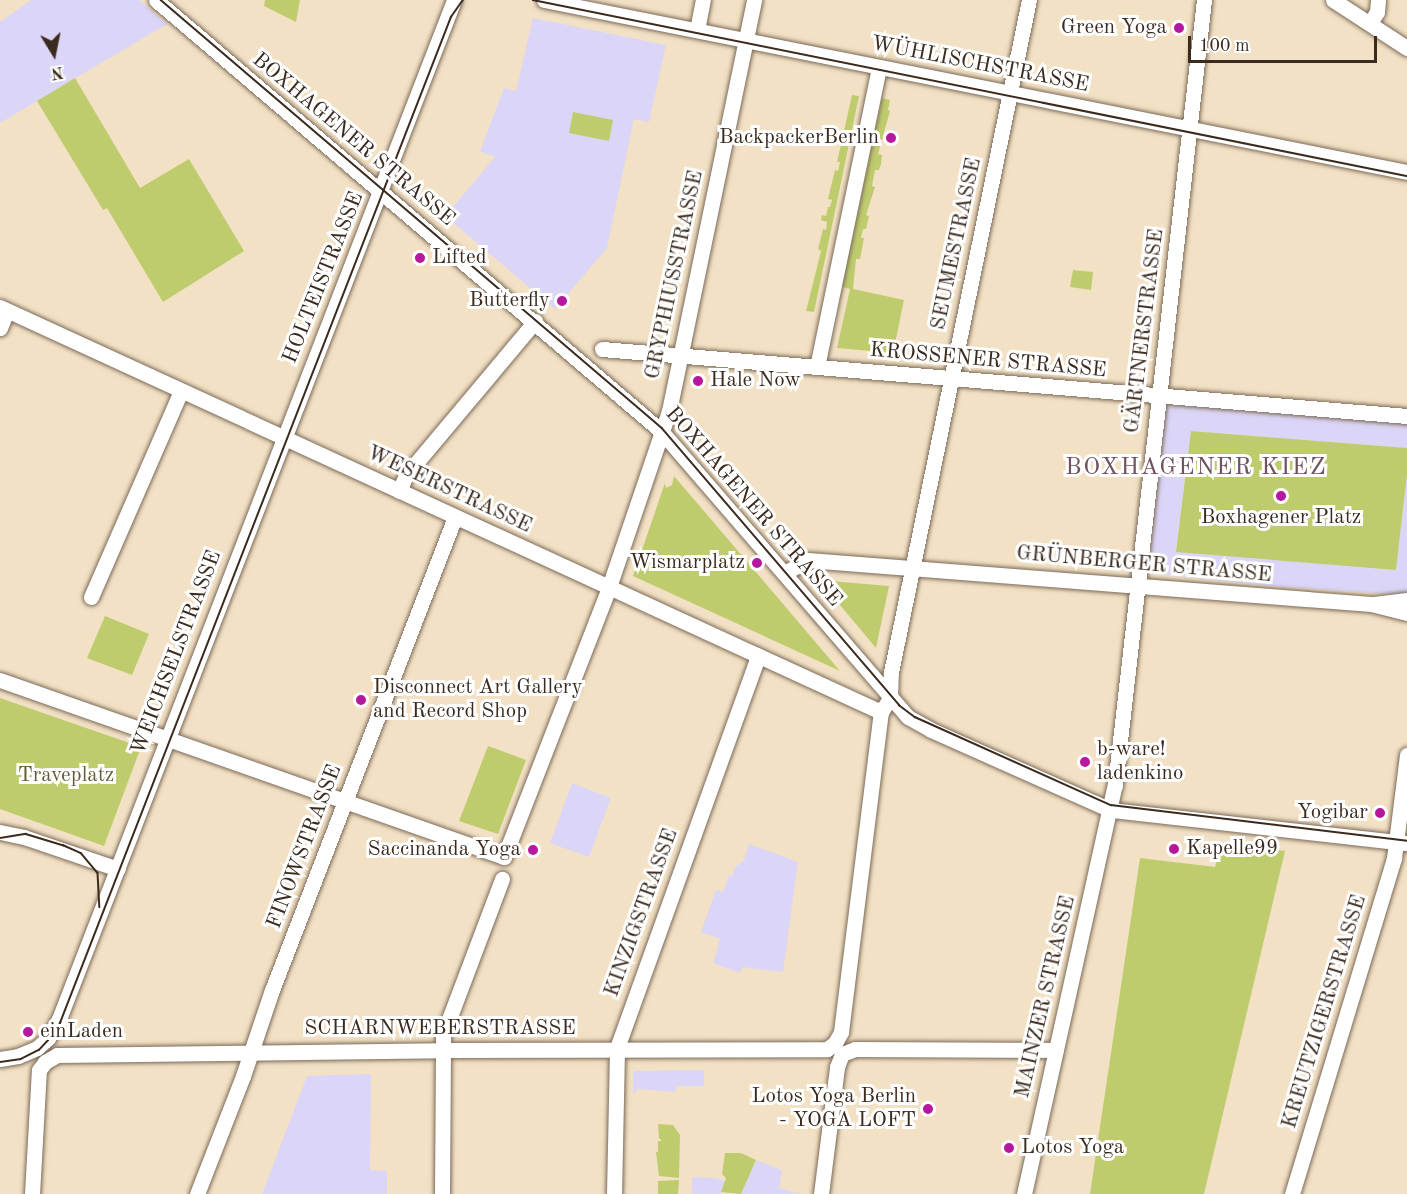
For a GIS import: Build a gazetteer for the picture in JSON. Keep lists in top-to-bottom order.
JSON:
{
  "streets": {
    "street": [
      "WÜHLISCHSTRASSE",
      "BOXHAGENER STRASSE",
      "SEUMESTRASSE",
      "GRYPHIUSSTRASSE",
      "HOLTEISTRASSE",
      "GÄRTNERSTRASSE",
      "KROSSENER STRASSE",
      "WESERSTRASSE",
      "GRÜNBERGER STRASSE",
      "WEICHSELSTRASSE",
      "FINOWSTRASSE",
      "KINZIGSTRASSE",
      "MAINZER STRASSE",
      "KREUTZIGERSTRASSE",
      "SCHARNWEBERSTRASSE"
    ]
  },
  "crossings": [
    ["WÜHLISCHSTRASSE", "SEUMESTRASSE"],
    ["WÜHLISCHSTRASSE", "GRYPHIUSSTRASSE"],
    ["WÜHLISCHSTRASSE", "GÄRTNERSTRASSE"],
    ["BOXHAGENER STRASSE", "GRYPHIUSSTRASSE"],
    ["BOXHAGENER STRASSE", "HOLTEISTRASSE"],
    ["BOXHAGENER STRASSE", "GÄRTNERSTRASSE"],
    ["BOXHAGENER STRASSE", "MAINZER STRASSE"],
    ["BOXHAGENER STRASSE", "KREUTZIGERSTRASSE"],
    ["SEUMESTRASSE", "KROSSENER STRASSE"],
    ["SEUMESTRASSE", "GRÜNBERGER STRASSE"],
    ["GRYPHIUSSTRASSE", "KROSSENER STRASSE"],
    ["GRYPHIUSSTRASSE", "WESERSTRASSE"],
    ["GRYPHIUSSTRASSE", "FINOWSTRASSE"],
    ["HOLTEISTRASSE", "WESERSTRASSE"],
    ["HOLTEISTRASSE", "WEICHSELSTRASSE"],
    ["GÄRTNERSTRASSE", "KROSSENER STRASSE"],
    ["GÄRTNERSTRASSE", "GRÜNBERGER STRASSE"],
    ["GÄRTNERSTRASSE", "MAINZER STRASSE"],
    ["WESERSTRASSE", "WEICHSELSTRASSE"],
    ["WESERSTRASSE", "FINOWSTRASSE"],
    ["WESERSTRASSE", "KINZIGSTRASSE"],
    ["FINOWSTRASSE", "SCHARNWEBERSTRASSE"],
    ["KINZIGSTRASSE", "SCHARNWEBERSTRASSE"],
    ["MAINZER STRASSE", "SCHARNWEBERSTRASSE"]
  ],
  "districts": ["BOXHAGENER KIEZ"],
  "parks": ["Traveplatz"],
  "places": [
    "Green Yoga",
    "BackpackerBerlin",
    "Lifted",
    "Butterfly",
    "Hale Now",
    "Boxhagener Platz",
    "Wismarplatz",
    "Disconnect Art Gallery and Record Shop",
    "b-ware! ladenkino",
    "Yogibar",
    "Kapelle99",
    "Saccinanda Yoga",
    "einLaden",
    "Lotos Yoga Berlin - YOGA LOFT",
    "Lotos Yoga"
  ],
  "scale_bar": "100 m",
  "north": "bottom"
}
